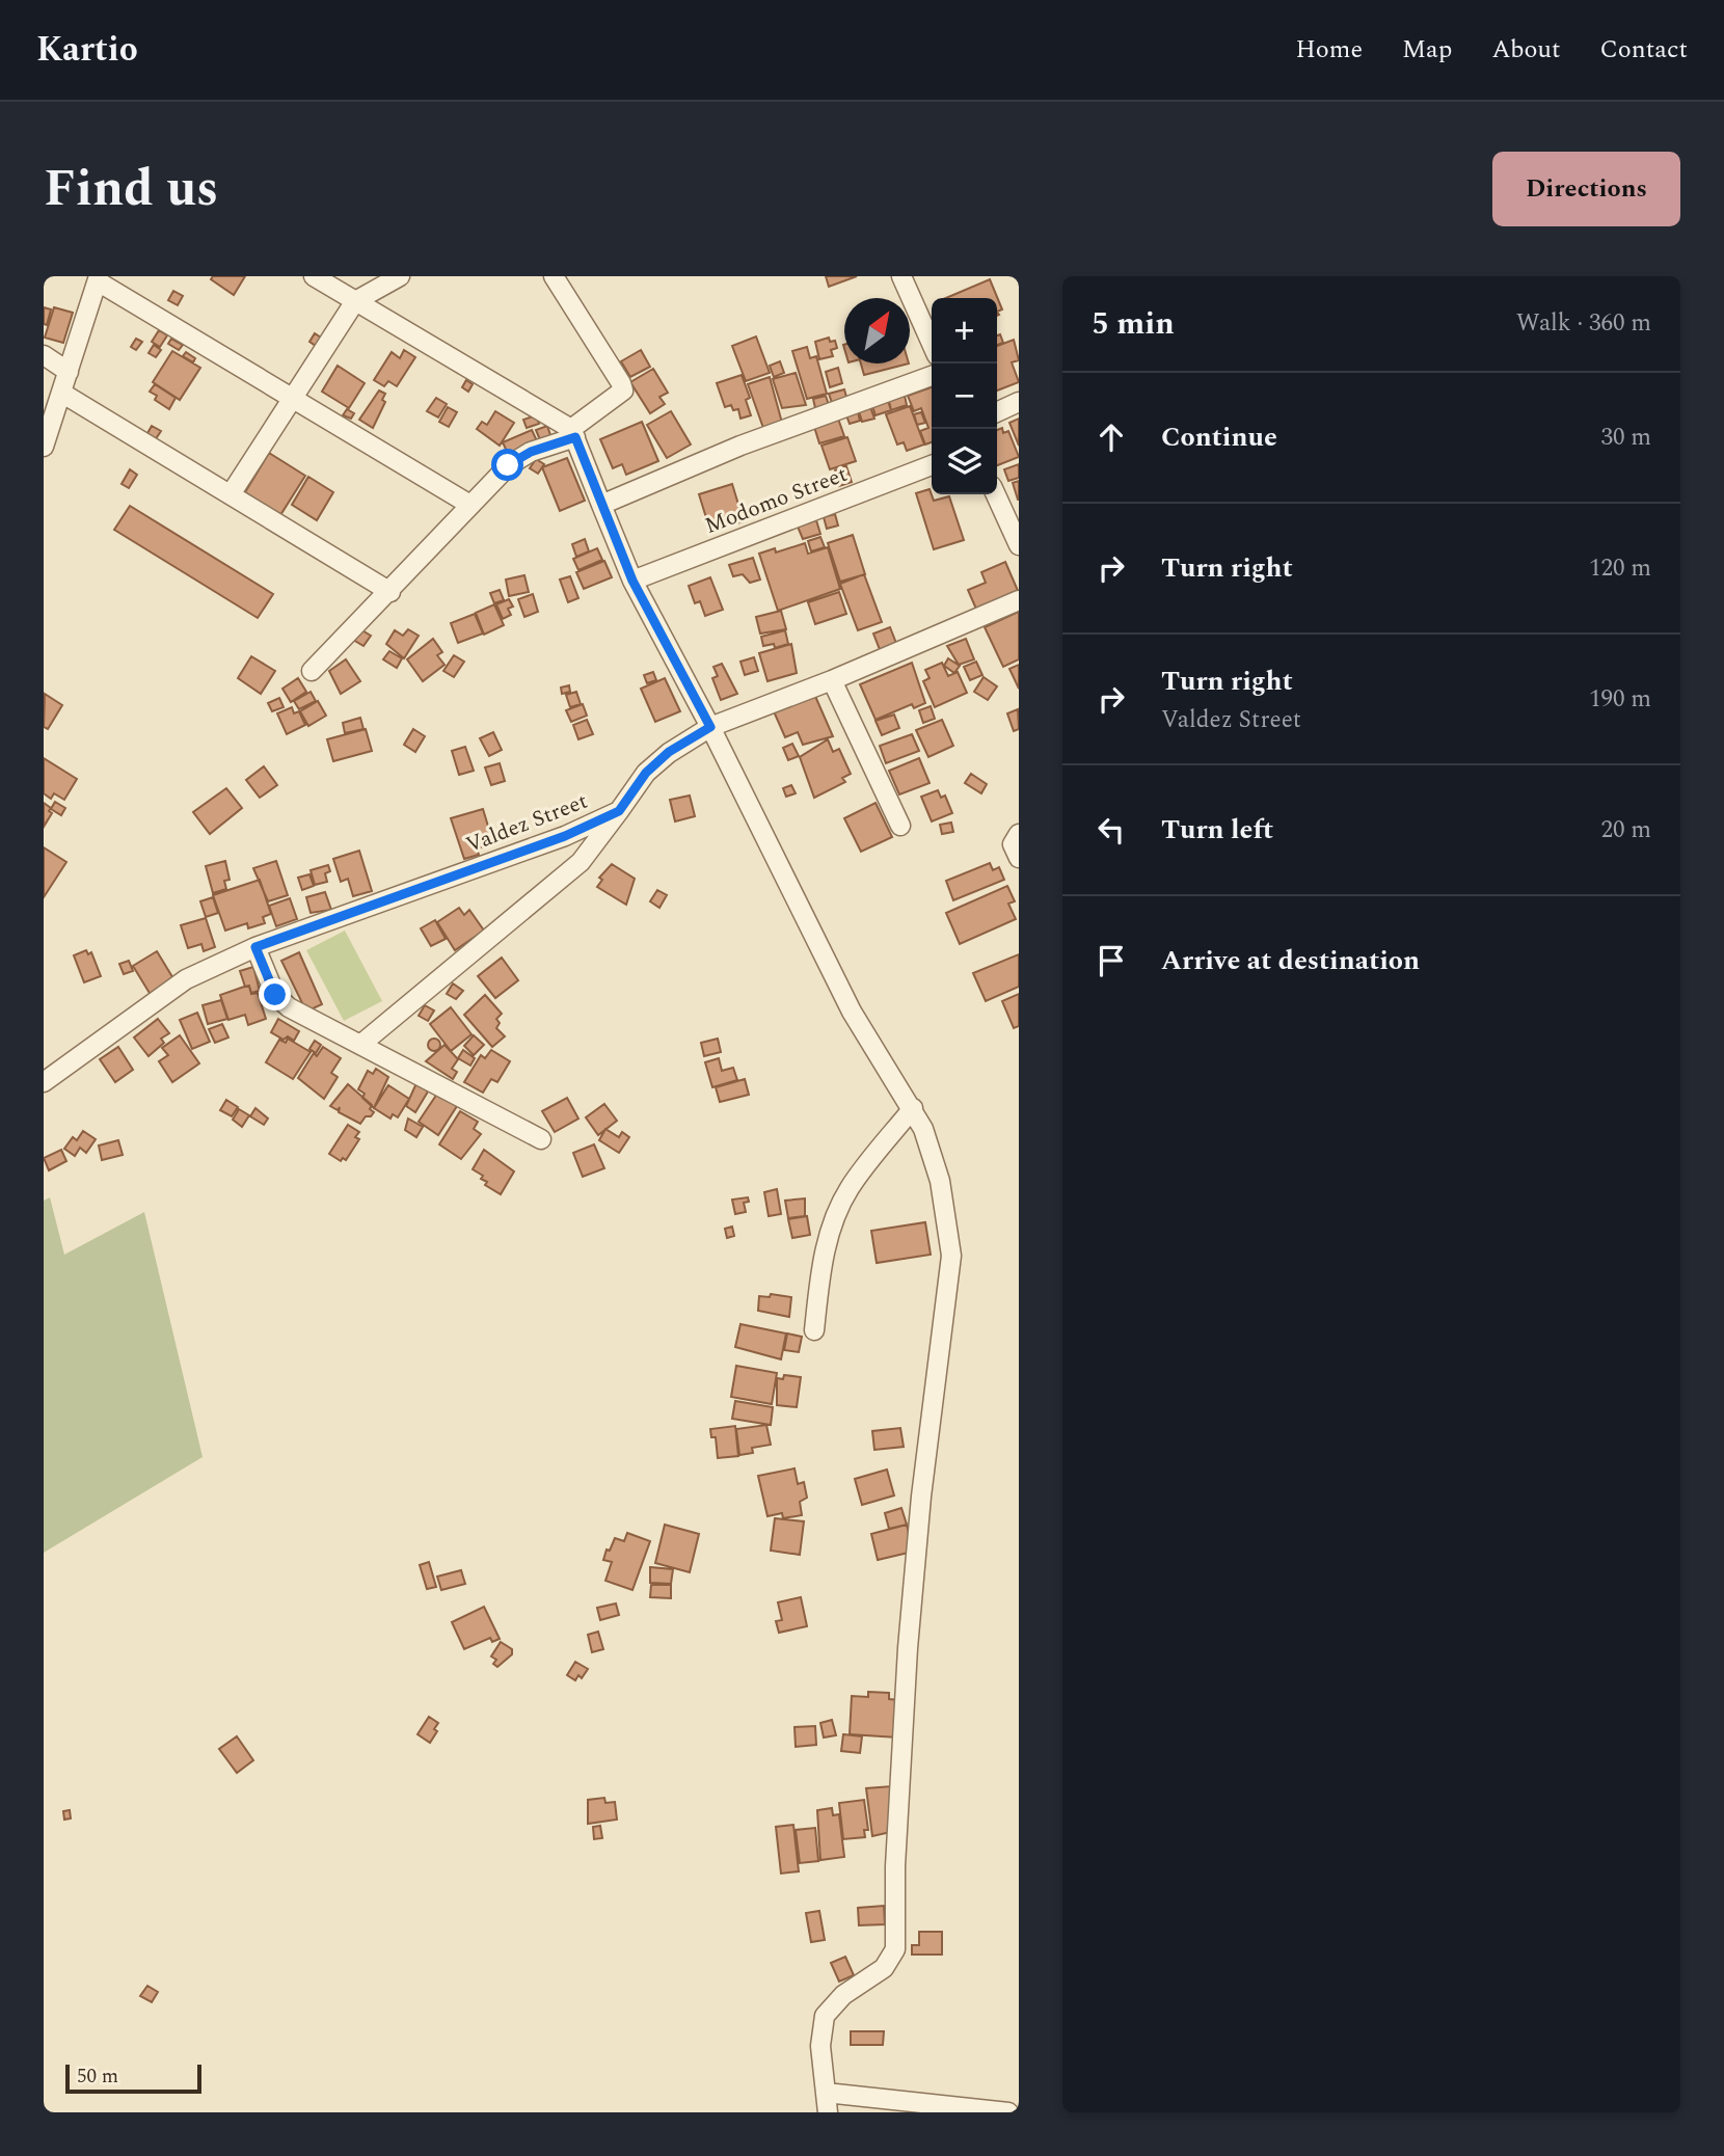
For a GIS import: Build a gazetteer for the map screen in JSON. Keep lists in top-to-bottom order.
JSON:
{
  "streets": {
    "street": ["Modomo Street", "Valdez Street"]
  },
  "scale_bar": "50 m",
  "north": "top right",
  "page": {
    "header": "Kartio",
    "nav": [
      "Home",
      "Map",
      "About",
      "Contact"
    ],
    "title": "Find us",
    "buttons": "Directions",
    "heading": ["5 min", "Walk · 360 m"],
    "map_buttons": ["+", "−"],
    "list": [
      ["Continue", "30 m"],
      ["Turn right", "120 m"],
      ["Turn right", "Valdez Street", "190 m"],
      ["Turn left", "20 m"],
      "Arrive at destination"
    ],
    "scale": "50 m"
  }
}
